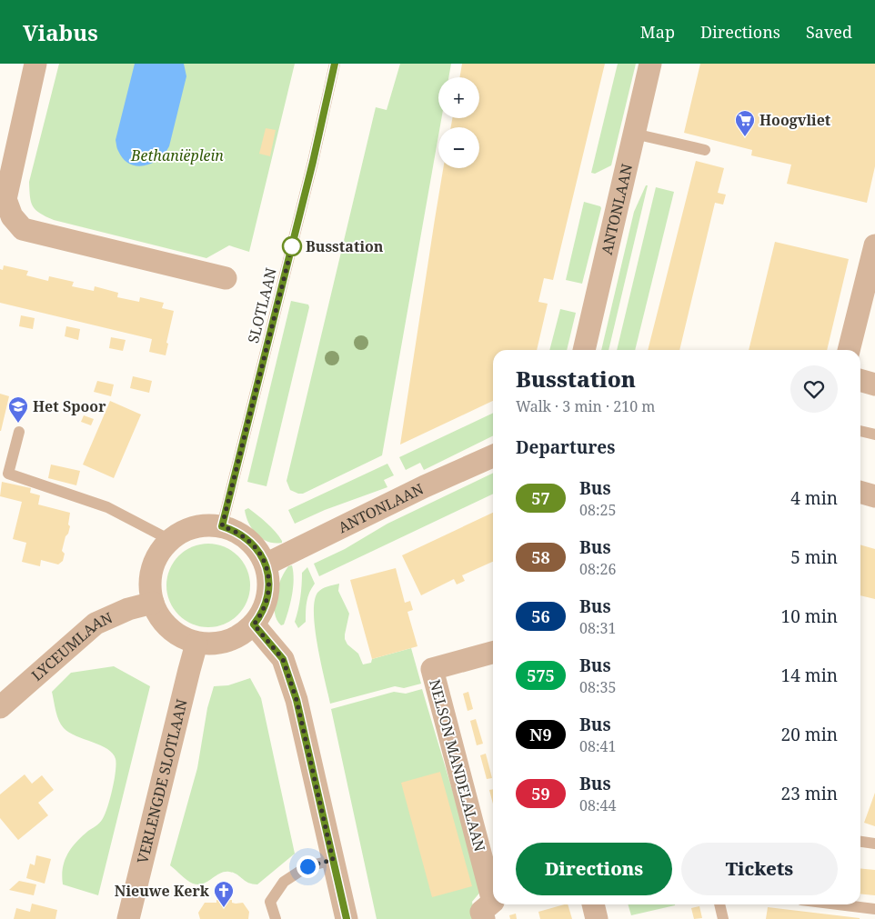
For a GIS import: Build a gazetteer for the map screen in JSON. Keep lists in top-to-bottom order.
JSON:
{
  "streets": {
    "street": [
      "ANTONLAAN",
      "LYCEUMLAAN",
      "NELSON MANDELALAAN",
      "VERLENGDE SLOTLAAN"
    ],
    "lane": ["SLOTLAAN"]
  },
  "crossings": [
    ["ANTONLAAN", "SLOTLAAN"],
    ["ANTONLAAN", "LYCEUMLAAN"],
    ["ANTONLAAN", "VERLENGDE SLOTLAAN"],
    ["SLOTLAAN", "LYCEUMLAAN"],
    ["SLOTLAAN", "VERLENGDE SLOTLAAN"],
    ["LYCEUMLAAN", "VERLENGDE SLOTLAAN"]
  ],
  "parks": ["Bethaniëplein"],
  "places": {
    "supermarket": ["Hoogvliet"],
    "other": ["Busstation"],
    "school or university": ["Het Spoor"],
    "church": ["Nieuwe Kerk"]
  },
  "lines": ["bus line 57"],
  "page": {
    "header": "Viabus",
    "nav": ["Map", "Directions", "Saved"],
    "map_buttons": ["+", "−"],
    "heading": [
      ["Busstation", "Walk · 3 min · 210 m"],
      "Departures"
    ],
    "list": [
      {
        "mark": "57",
        "name": "Bus",
        "note": "08:25",
        "value": "4 min"
      },
      {
        "mark": "58",
        "name": "Bus",
        "note": "08:26",
        "value": "5 min"
      },
      {
        "mark": "56",
        "name": "Bus",
        "note": "08:31",
        "value": "10 min"
      },
      {
        "mark": "575",
        "name": "Bus",
        "note": "08:35",
        "value": "14 min"
      },
      {
        "mark": "N9",
        "name": "Bus",
        "note": "08:41",
        "value": "20 min"
      },
      {
        "mark": "59",
        "name": "Bus",
        "note": "08:44",
        "value": "23 min"
      }
    ],
    "buttons": ["Directions", "Tickets"]
  }
}
